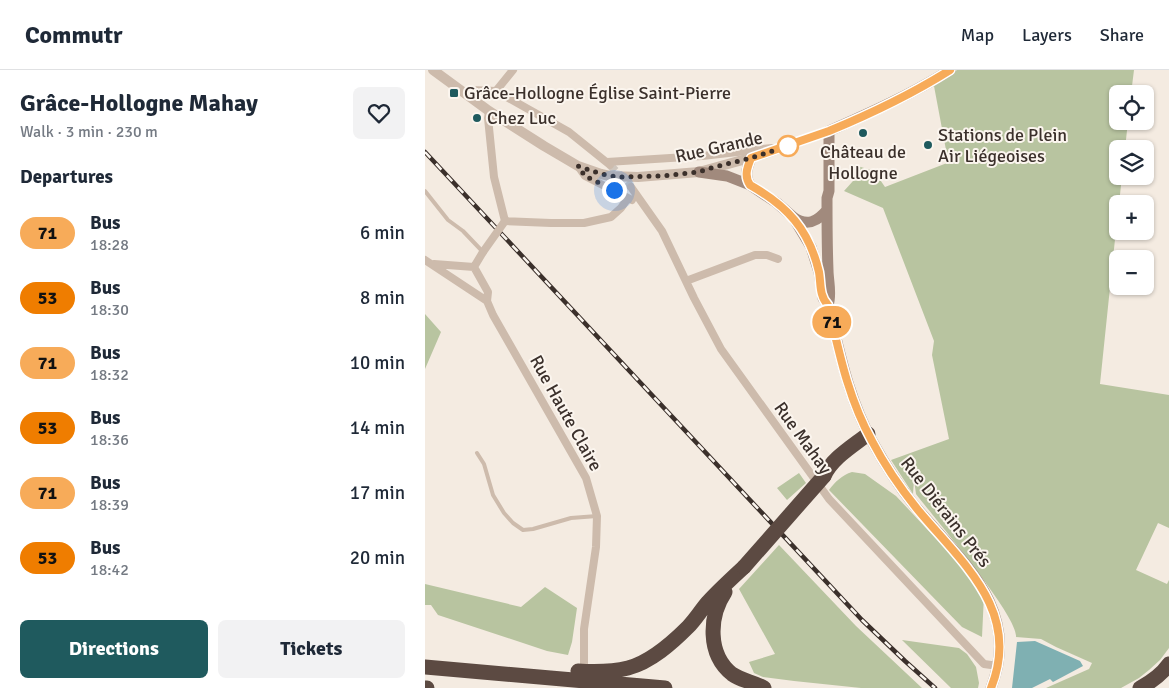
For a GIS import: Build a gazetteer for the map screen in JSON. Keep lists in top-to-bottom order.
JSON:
{
  "streets": {
    "main road": ["Rue Diérains Prés"],
    "street": ["Rue Grande", "Rue Haute Claire", "Rue Mahay"]
  },
  "crossings": [
    ["Rue Grande", "Rue Diérains Prés"],
    ["Rue Mahay", "Rue Diérains Prés"]
  ],
  "places": {
    "transit": ["Grâce-Hollogne Église Saint-Pierre"],
    "other": ["Chez Luc", "Château de Hollogne", "Stations de Plein Air Liégeoises"]
  },
  "lines": ["bus line 71"],
  "page": {
    "header": "Commutr",
    "nav": ["Map", "Layers", "Share"],
    "heading": [
      ["Grâce-Hollogne Mahay", "Walk · 3 min · 230 m"],
      "Departures"
    ],
    "on_map": "71",
    "map_buttons": ["+", "−"],
    "list": [
      {
        "mark": "71",
        "name": "Bus",
        "note": "18:28",
        "value": "6 min"
      },
      {
        "mark": "53",
        "name": "Bus",
        "note": "18:30",
        "value": "8 min"
      },
      {
        "mark": "71",
        "name": "Bus",
        "note": "18:32",
        "value": "10 min"
      },
      {
        "mark": "53",
        "name": "Bus",
        "note": "18:36",
        "value": "14 min"
      },
      {
        "mark": "71",
        "name": "Bus",
        "note": "18:39",
        "value": "17 min"
      },
      {
        "mark": "53",
        "name": "Bus",
        "note": "18:42",
        "value": "20 min"
      }
    ],
    "buttons": ["Directions", "Tickets"]
  }
}
